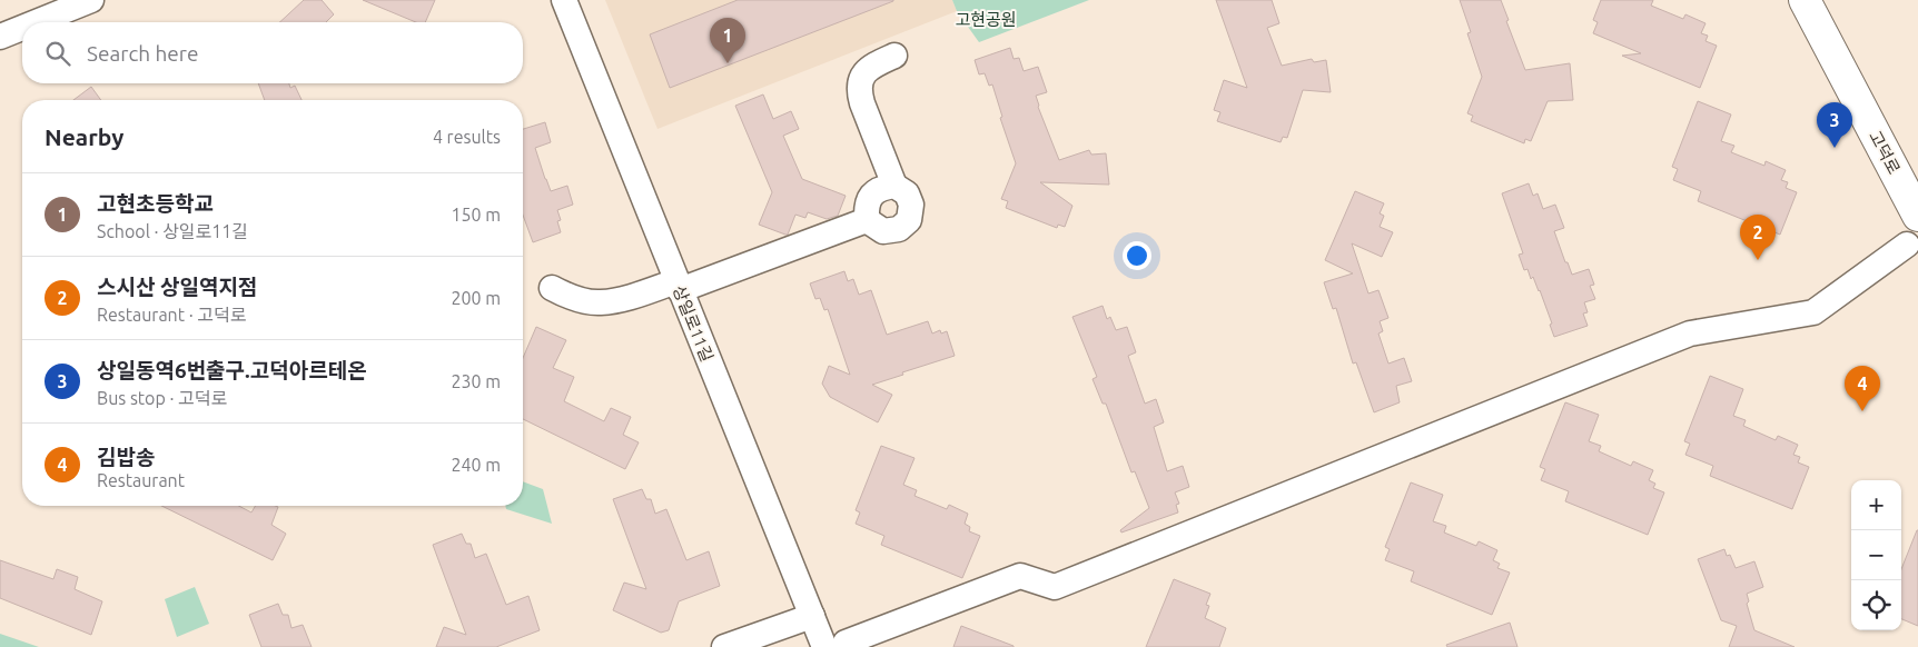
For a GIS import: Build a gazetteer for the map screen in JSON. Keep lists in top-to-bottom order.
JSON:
{
  "streets": {
    "main road": ["고덕로"],
    "street": ["상일로11길"]
  },
  "parks": ["고현공원"],
  "page": {
    "pins": [
      "1",
      "3",
      "2",
      "4"
    ],
    "search": "Search here",
    "heading": ["Nearby", "4 results"],
    "list": [
      {
        "mark": "1",
        "name": "고현초등학교",
        "note": "School · 상일로11길",
        "value": "150 m"
      },
      {
        "mark": "2",
        "name": "스시산 상일역지점",
        "note": "Restaurant · 고덕로",
        "value": "200 m"
      },
      {
        "mark": "3",
        "name": "상일동역6번출구.고덕아르테온",
        "note": "Bus stop · 고덕로",
        "value": "230 m"
      },
      {
        "mark": "4",
        "name": "김밥송",
        "note": "Restaurant",
        "value": "240 m"
      }
    ],
    "map_buttons": ["+", "−"]
  }
}
